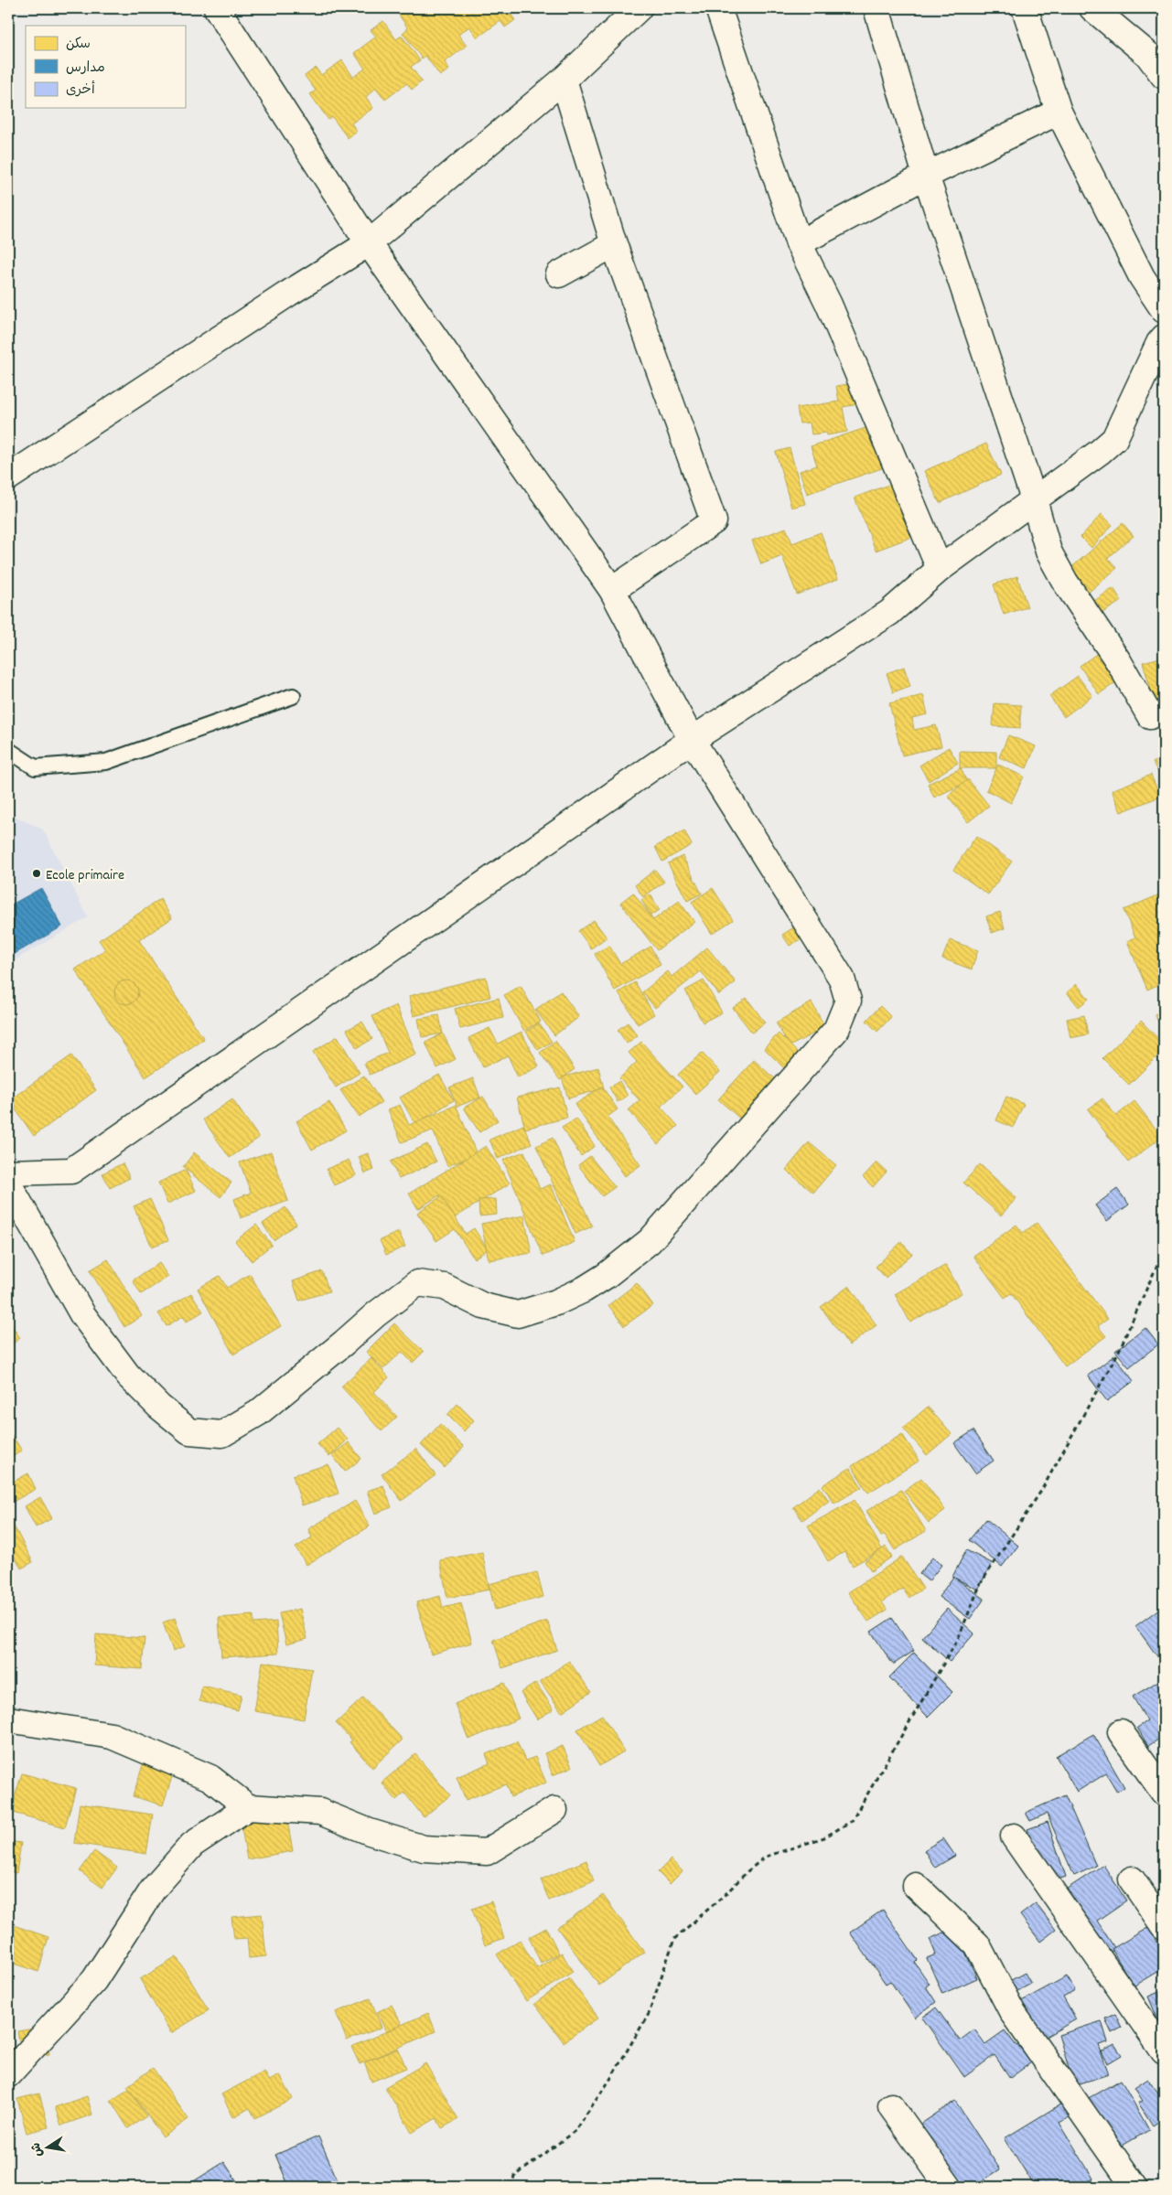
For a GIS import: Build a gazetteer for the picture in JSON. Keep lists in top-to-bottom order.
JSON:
{
  "places": ["Ecole primaire"],
  "legend": ["سكن", "مدارس", "أخرى"],
  "north": "left"
}
